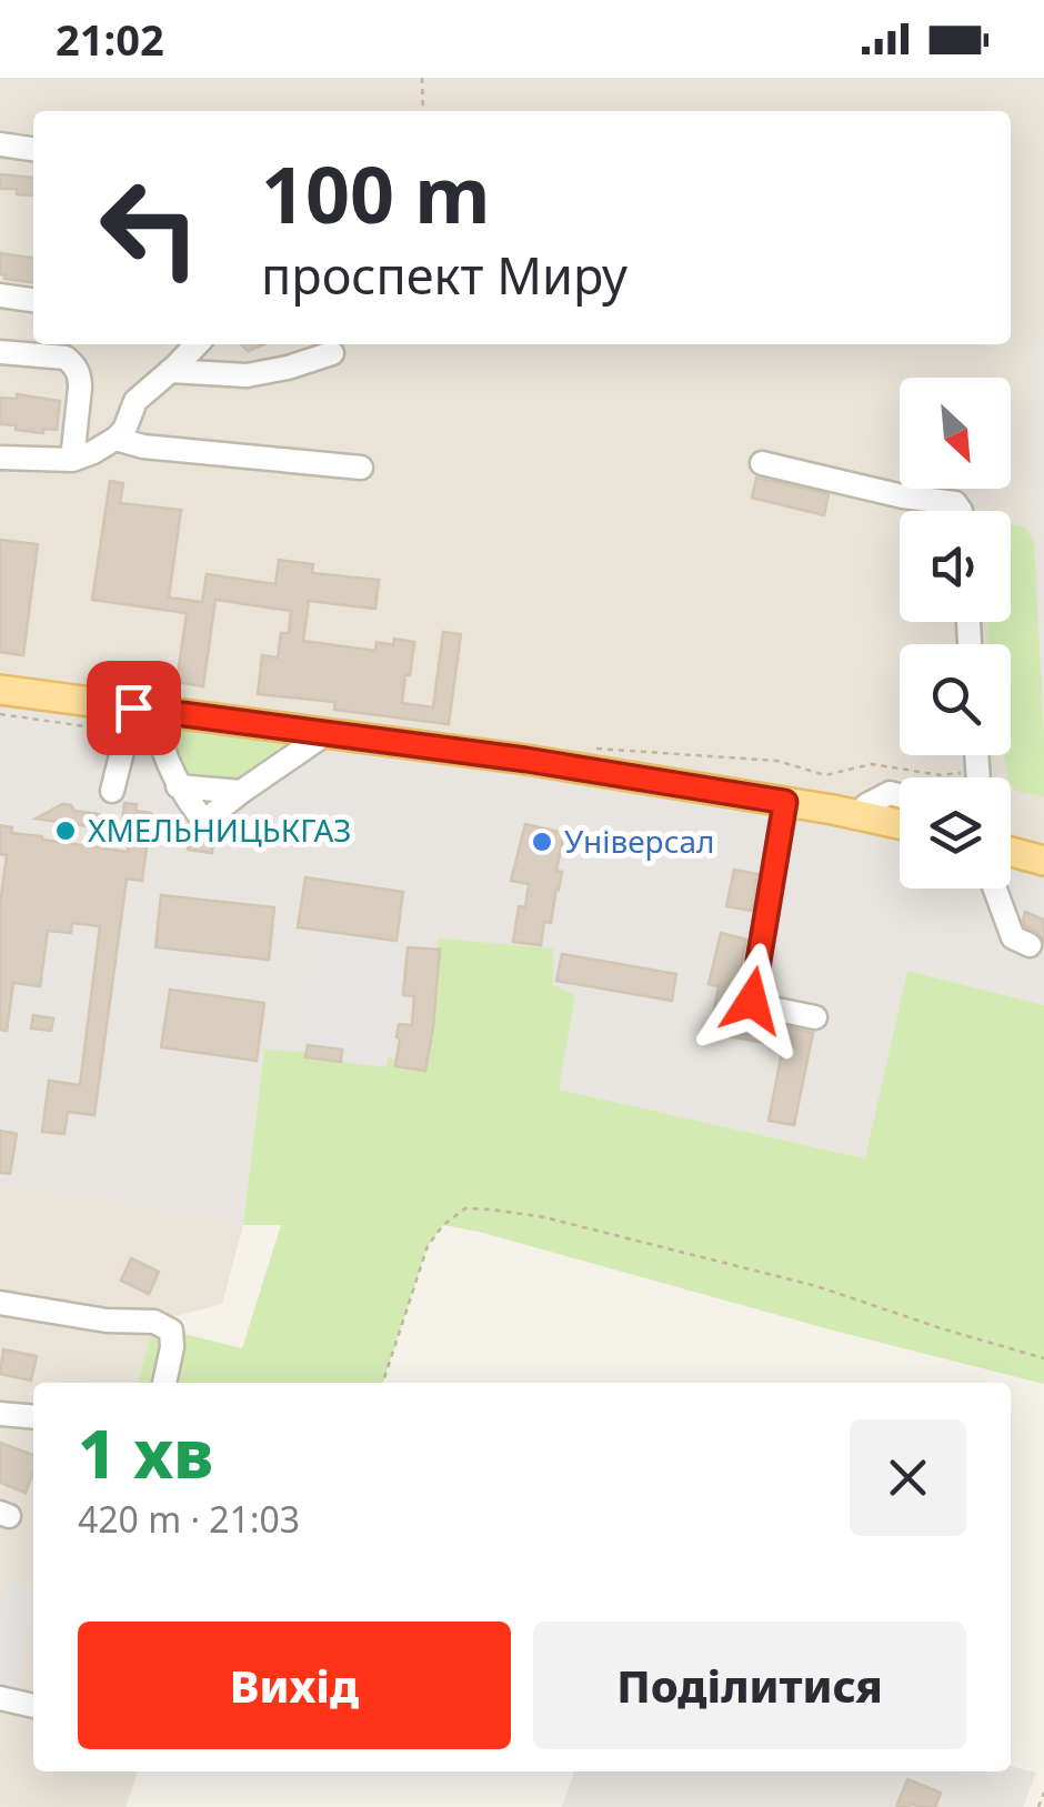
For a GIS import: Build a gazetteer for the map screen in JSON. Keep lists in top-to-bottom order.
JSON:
{
  "places": ["ХМЕЛЬНИЦЬКГАЗ", "Універсал"],
  "north": "bottom right",
  "page": {
    "status": "21:02",
    "turn": ["100 m", "проспект Миру"],
    "heading": ["1 хв", "420 m · 21:03"],
    "buttons": ["Вихід", "Поділитися"]
  }
}
